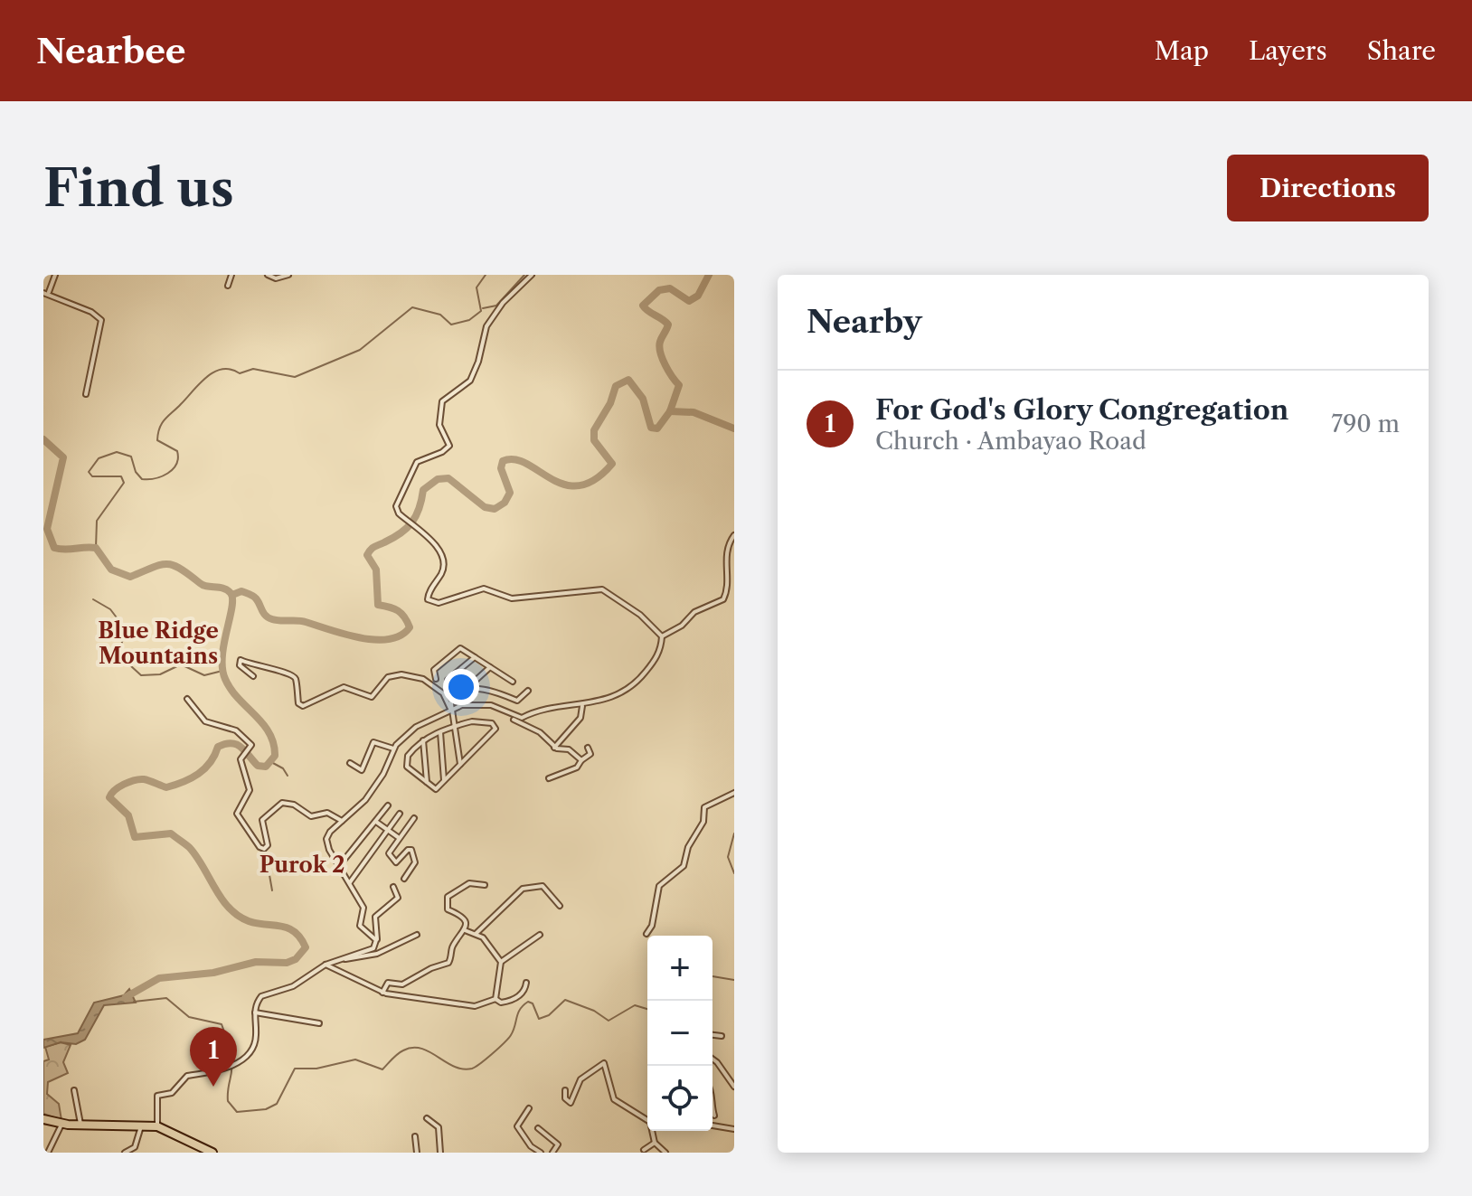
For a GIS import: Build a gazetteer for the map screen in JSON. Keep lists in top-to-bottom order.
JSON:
{
  "districts": ["Blue Ridge Mountains", "Purok 2"],
  "page": {
    "header": "Nearbee",
    "nav": ["Map", "Layers", "Share"],
    "buttons": "Directions",
    "title": "Find us",
    "heading": "Nearby",
    "list": [
      {
        "mark": "1",
        "name": "For God's Glory Congregation",
        "note": "Church · Ambayao Road",
        "value": "790 m"
      }
    ],
    "map_buttons": ["+", "−"],
    "pins": "1"
  }
}
